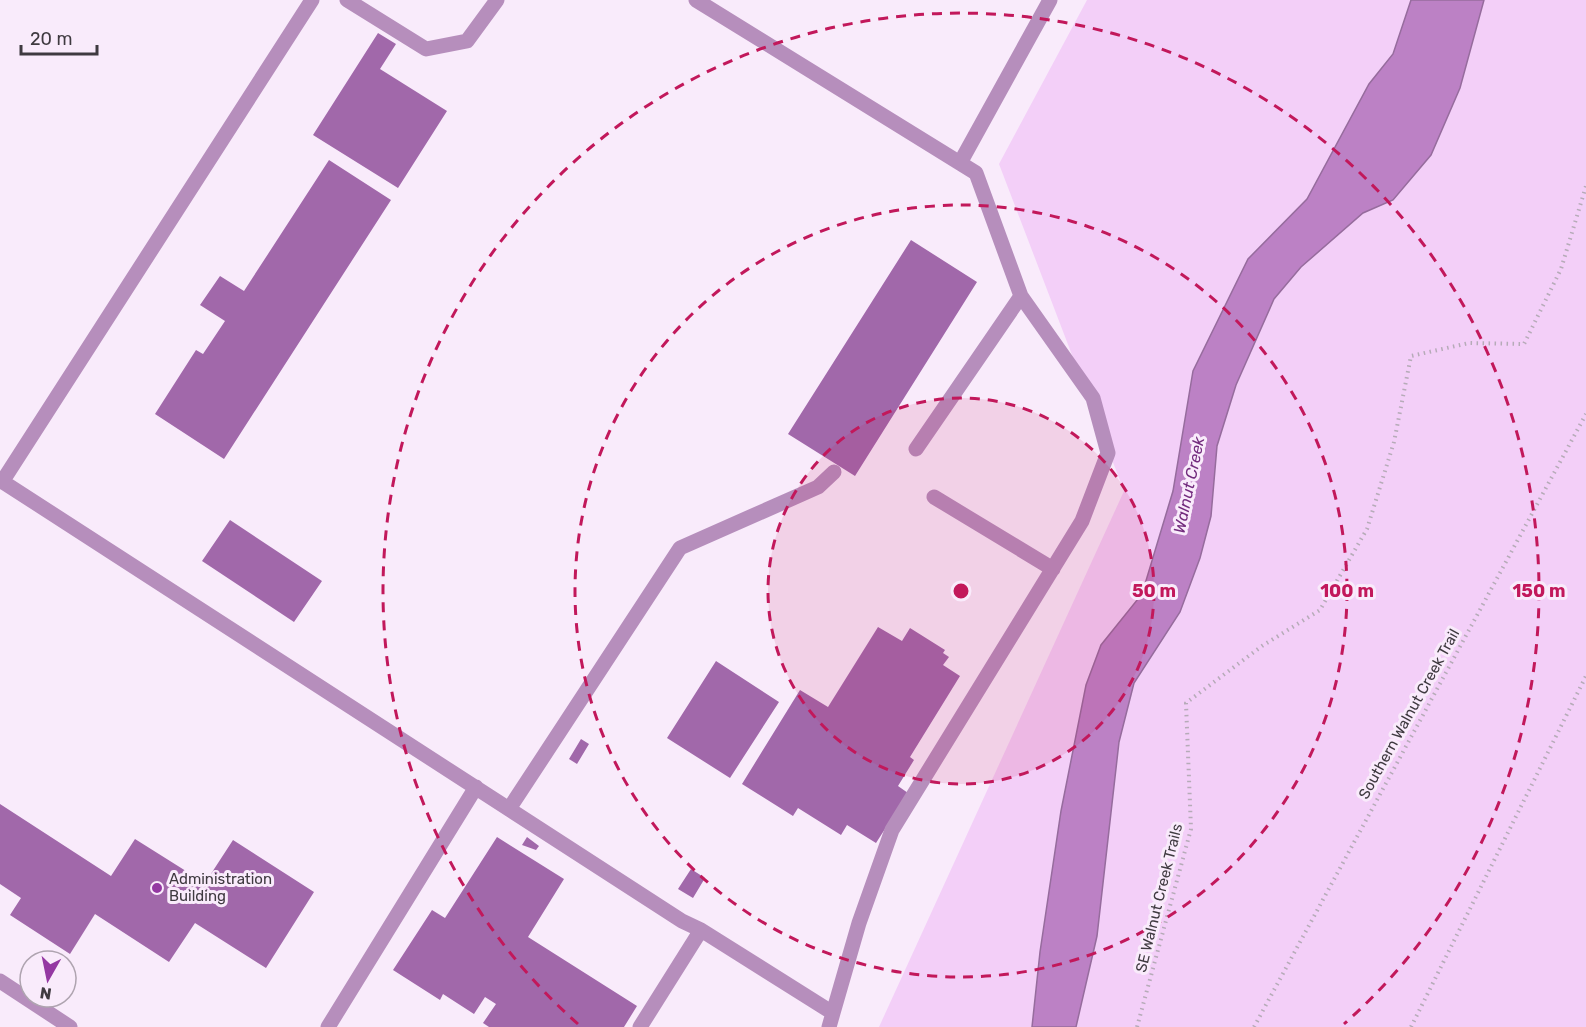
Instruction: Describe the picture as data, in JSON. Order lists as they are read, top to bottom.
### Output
{
  "streets": {
    "path": ["Southern Walnut Creek Trail", "SE Walnut Creek Trails"]
  },
  "water": ["Walnut Creek"],
  "places": ["Administration Building"],
  "scale_bar": "20 m",
  "north": "bottom",
  "rings": ["50 m", "100 m", "150 m"]
}
